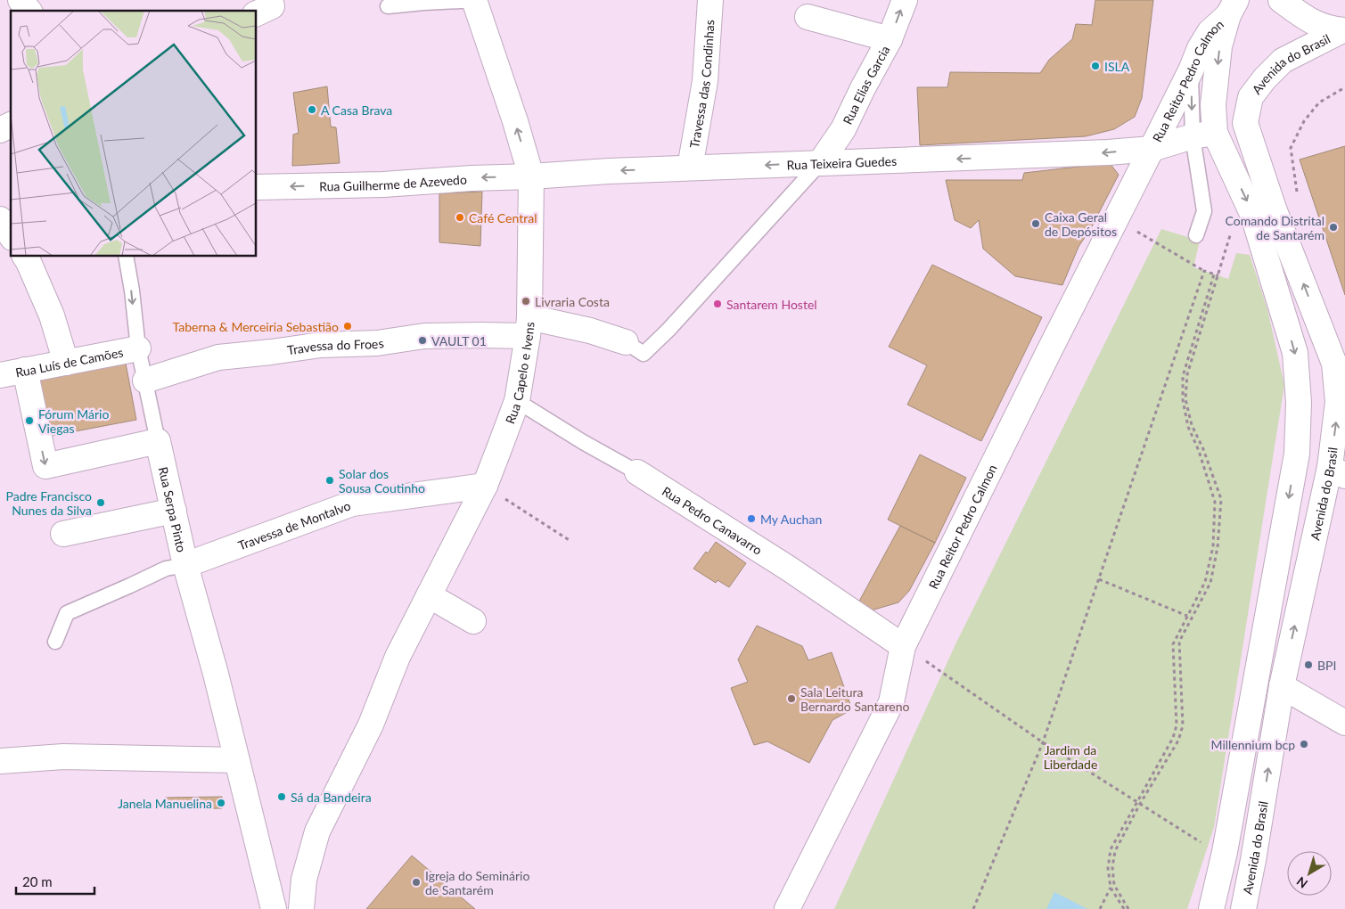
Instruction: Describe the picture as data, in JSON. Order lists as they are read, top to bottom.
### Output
{
  "streets": {
    "street": [
      "Avenida do Brasil",
      "Rua Reitor Pedro Calmon",
      "Travessa das Condinhas",
      "Rua Elias Garcia",
      "Rua Teixeira Guedes",
      "Rua Guilherme de Azevedo",
      "Travessa do Froes",
      "Rua Luís de Camões",
      "Rua Capelo e Ivens",
      "Rua Serpa Pinto",
      "Rua Pedro Canavarro",
      "Travessa de Montalvo"
    ]
  },
  "crossings": [
    ["Avenida do Brasil", "Rua Reitor Pedro Calmon"],
    ["Rua Reitor Pedro Calmon", "Rua Teixeira Guedes"],
    ["Rua Reitor Pedro Calmon", "Rua Pedro Canavarro"],
    ["Travessa das Condinhas", "Rua Teixeira Guedes"],
    ["Rua Elias Garcia", "Rua Teixeira Guedes"],
    ["Rua Teixeira Guedes", "Rua Guilherme de Azevedo"],
    ["Rua Teixeira Guedes", "Rua Capelo e Ivens"],
    ["Rua Guilherme de Azevedo", "Rua Capelo e Ivens"],
    ["Travessa do Froes", "Rua Capelo e Ivens"],
    ["Travessa do Froes", "Rua Serpa Pinto"],
    ["Rua Luís de Camões", "Rua Serpa Pinto"],
    ["Rua Capelo e Ivens", "Rua Pedro Canavarro"],
    ["Rua Capelo e Ivens", "Travessa de Montalvo"],
    ["Rua Serpa Pinto", "Travessa de Montalvo"]
  ],
  "one_way": ["Rua Teixeira Guedes", "Rua Guilherme de Azevedo"],
  "parks": ["Jardim da Liberdade"],
  "places": [
    "ISLA",
    "A Casa Brava",
    "Café Central",
    "Caixa Geral de Depósitos",
    "Comando Distrital de Santarém",
    "Livraria Costa",
    "Santarem Hostel",
    "Taberna & Merceiria Sebastião",
    "VAULT 01",
    "Fórum Mário Viegas",
    "Solar dos Sousa Coutinho",
    "Padre Francisco Nunes da Silva",
    "My Auchan",
    "BPI",
    "Sala Leitura Bernardo Santareno",
    "Millennium bcp",
    "Sá da Bandeira",
    "Janela Manuelina",
    "Igreja do Seminário de Santarém"
  ],
  "scale_bar": "20 m",
  "north": "bottom left"
}
